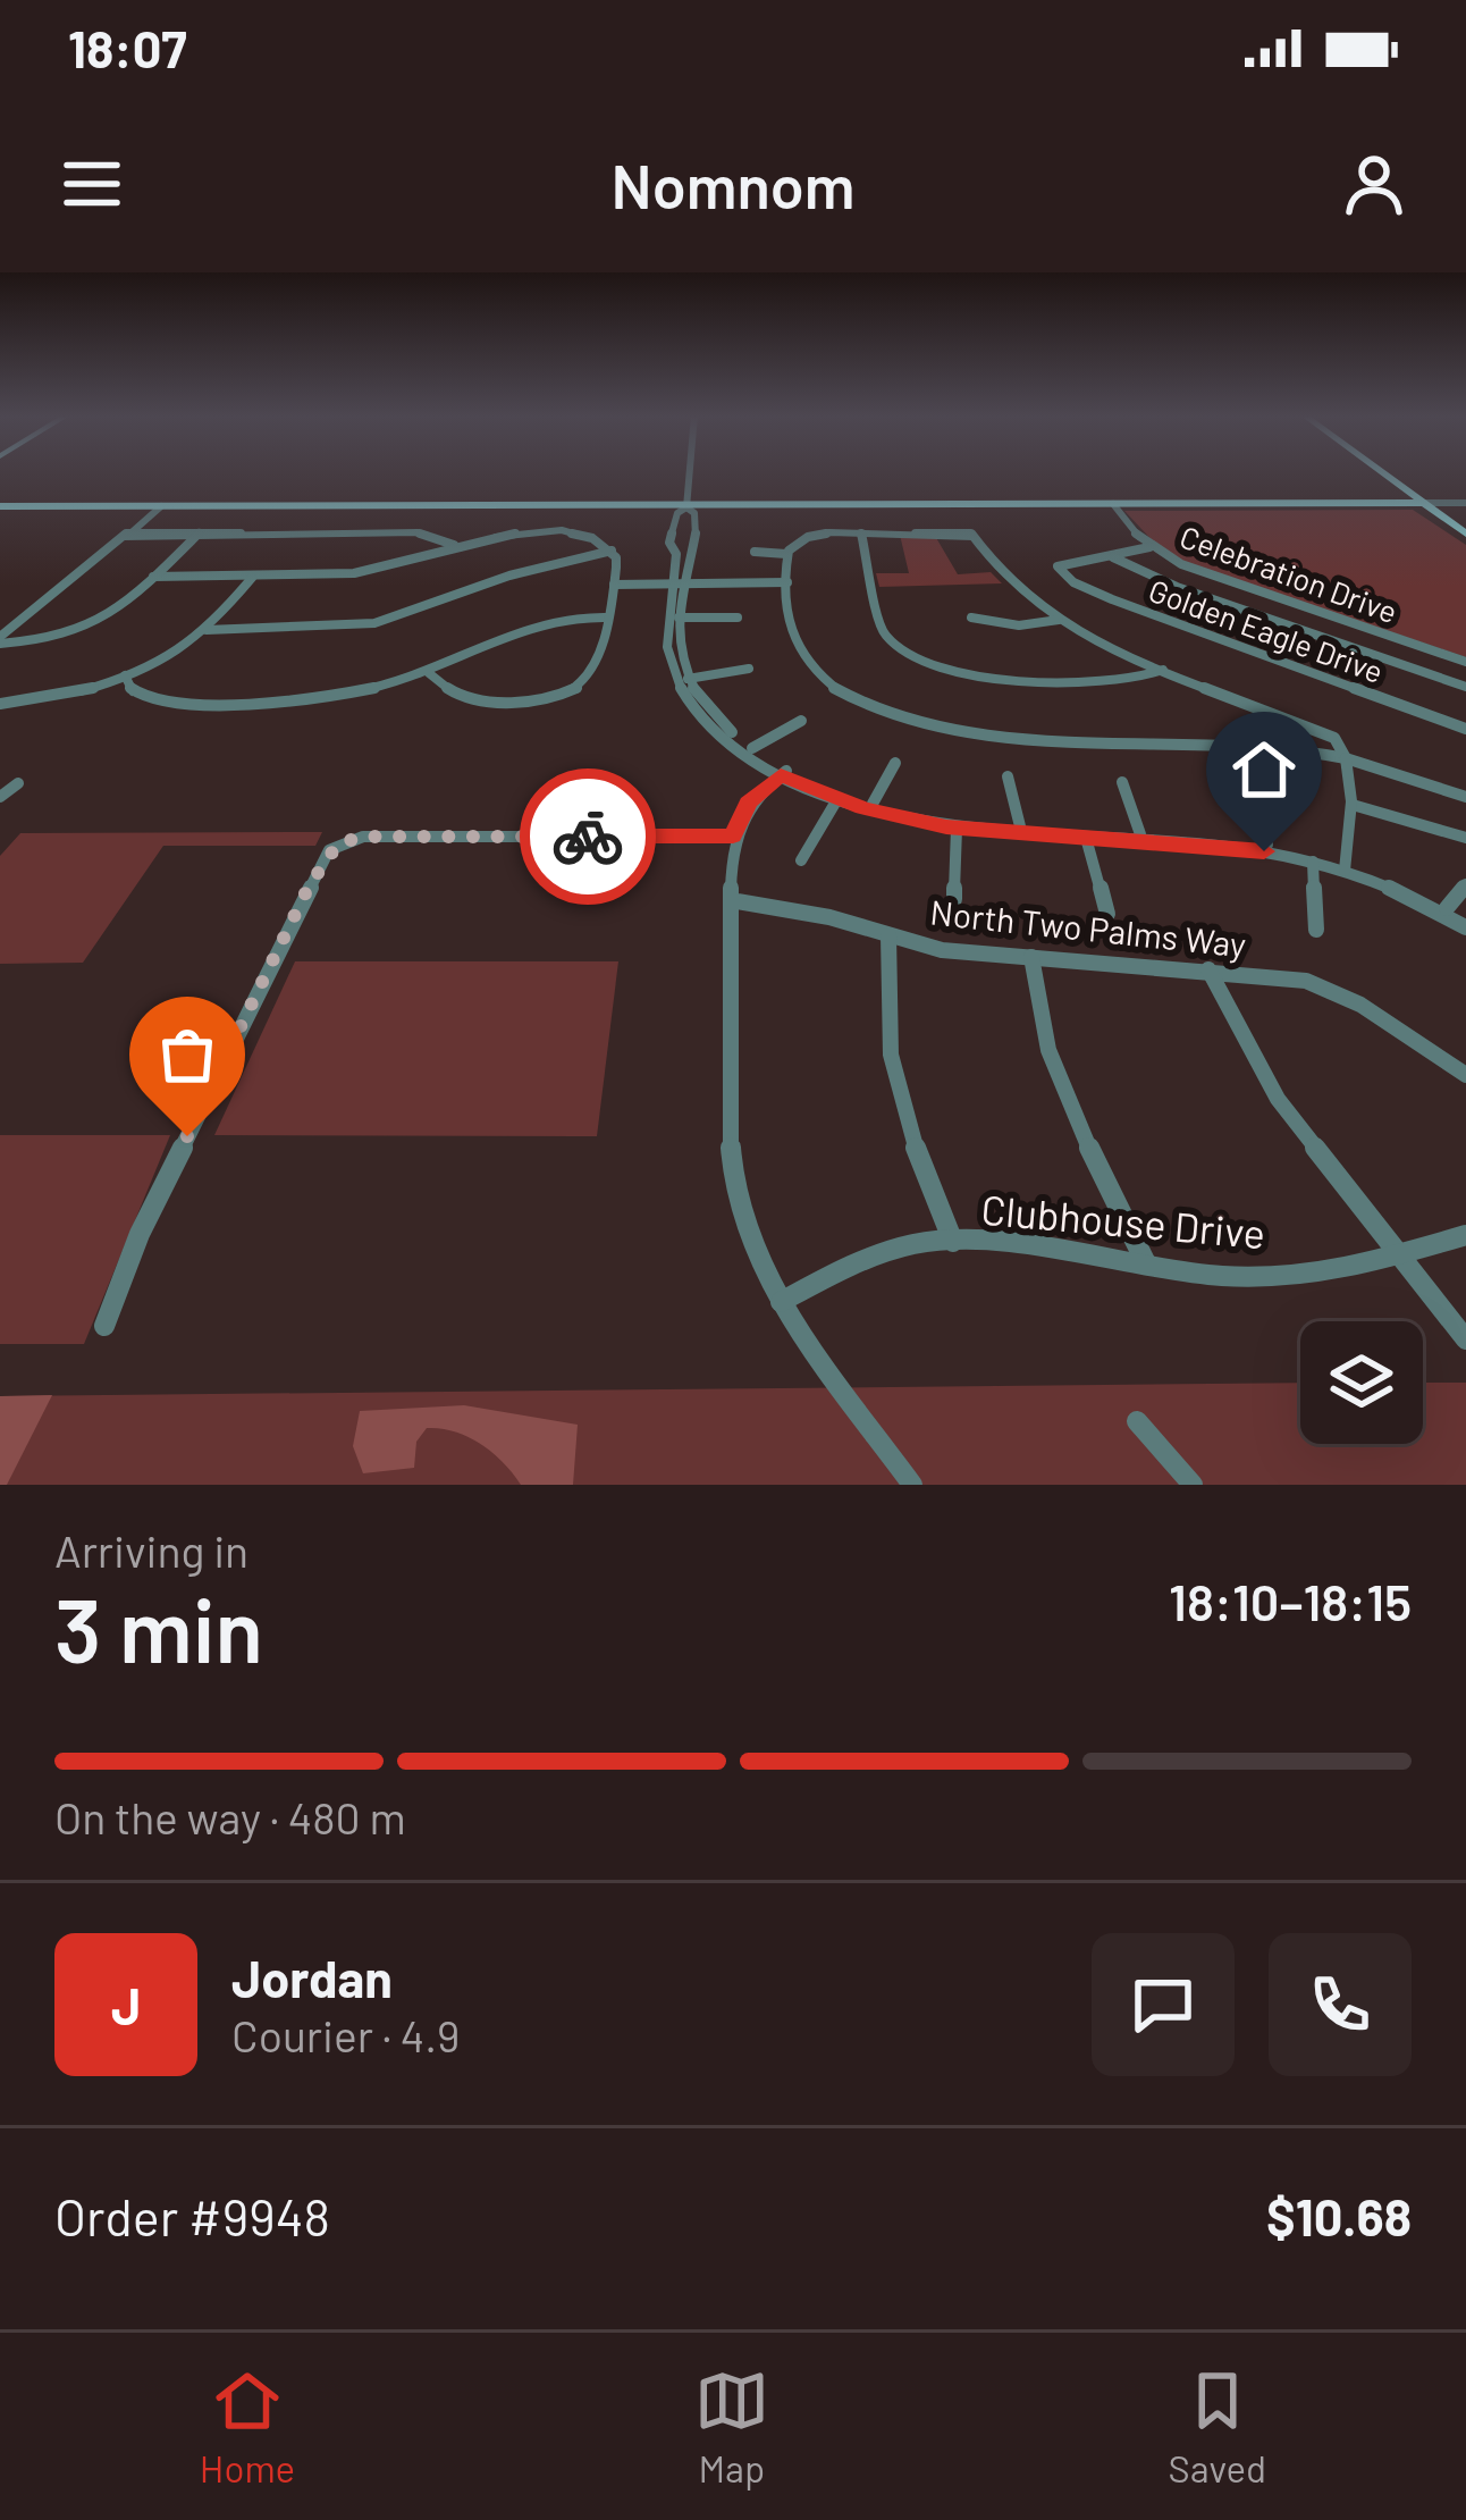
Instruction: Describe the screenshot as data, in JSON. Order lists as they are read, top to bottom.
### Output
{
  "streets": {
    "street": [
      "Celebration Drive",
      "Golden Eagle Drive",
      "North Two Palms Way",
      "Clubhouse Drive"
    ]
  },
  "page": {
    "status": "18:07",
    "header": "Nomnom",
    "heading": ["3 min", "Arriving in", "18:10–18:15"],
    "panel": [
      "Jordan",
      "Courier · 4.9",
      "Order #9948",
      "$10.68"
    ],
    "bar": "On the way · 480 m",
    "round": "J",
    "tabs": ["Home", "Map", "Saved"]
  }
}
